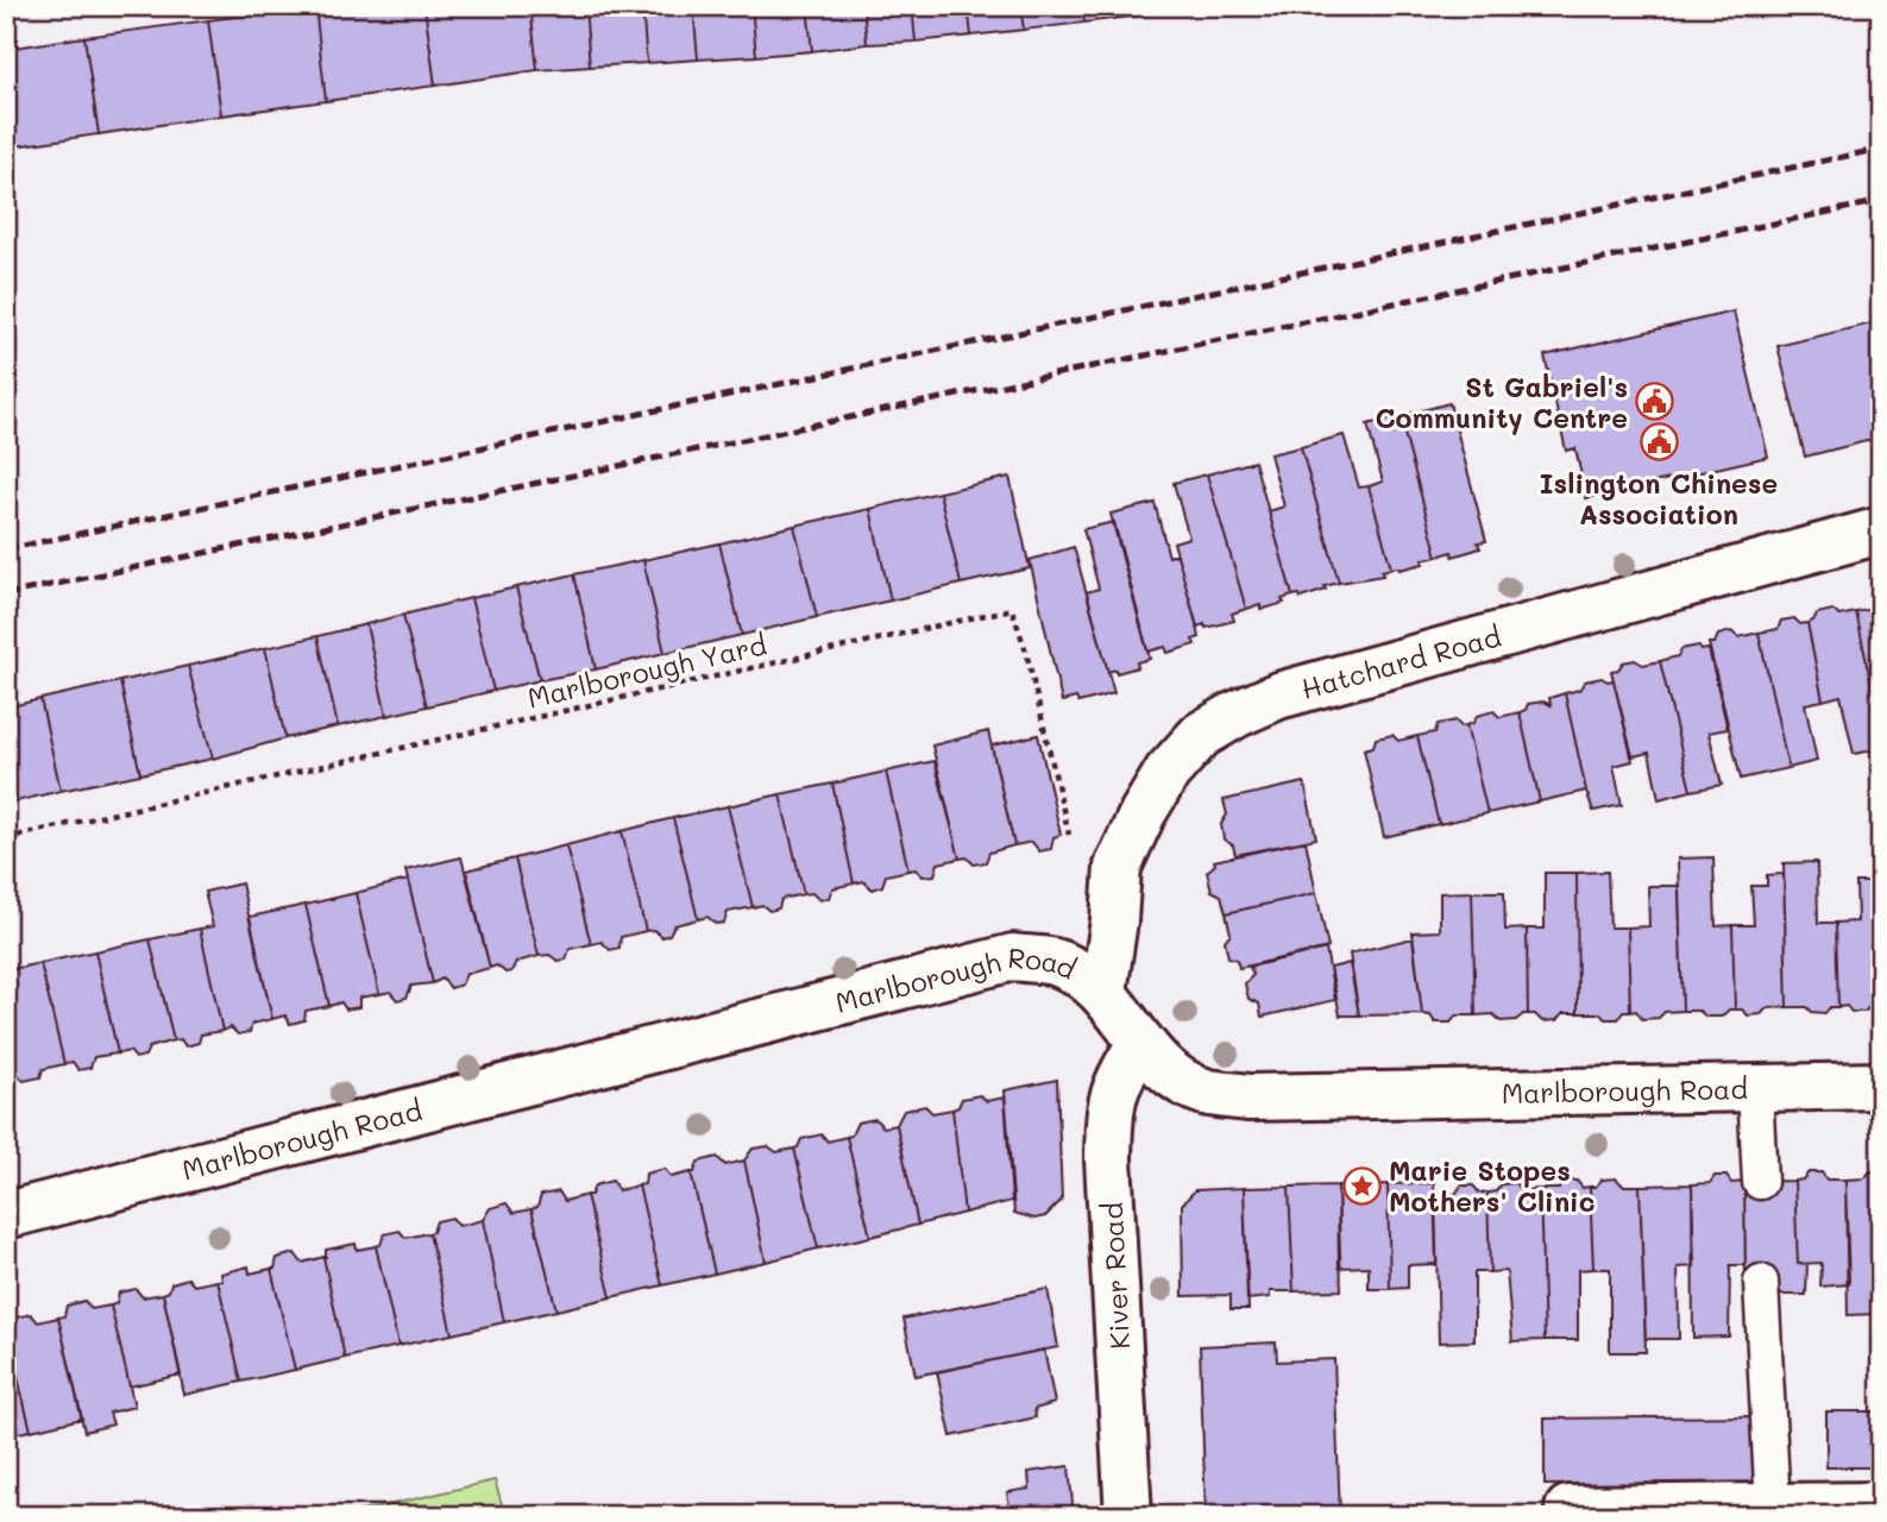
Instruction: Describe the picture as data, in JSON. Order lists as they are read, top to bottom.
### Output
{
  "streets": {
    "street": ["Hatchard Road", "Marlborough Road", "Kiver Road"],
    "path": ["Marlborough Yard"]
  },
  "crossings": [
    ["Hatchard Road", "Marlborough Yard"],
    ["Hatchard Road", "Marlborough Road"],
    ["Marlborough Road", "Kiver Road"]
  ],
  "places": {
    "public building": ["St Gabriel's Community Centre", "Islington Chinese Association"],
    "place": ["Marie Stopes Mothers' Clinic"]
  }
}
